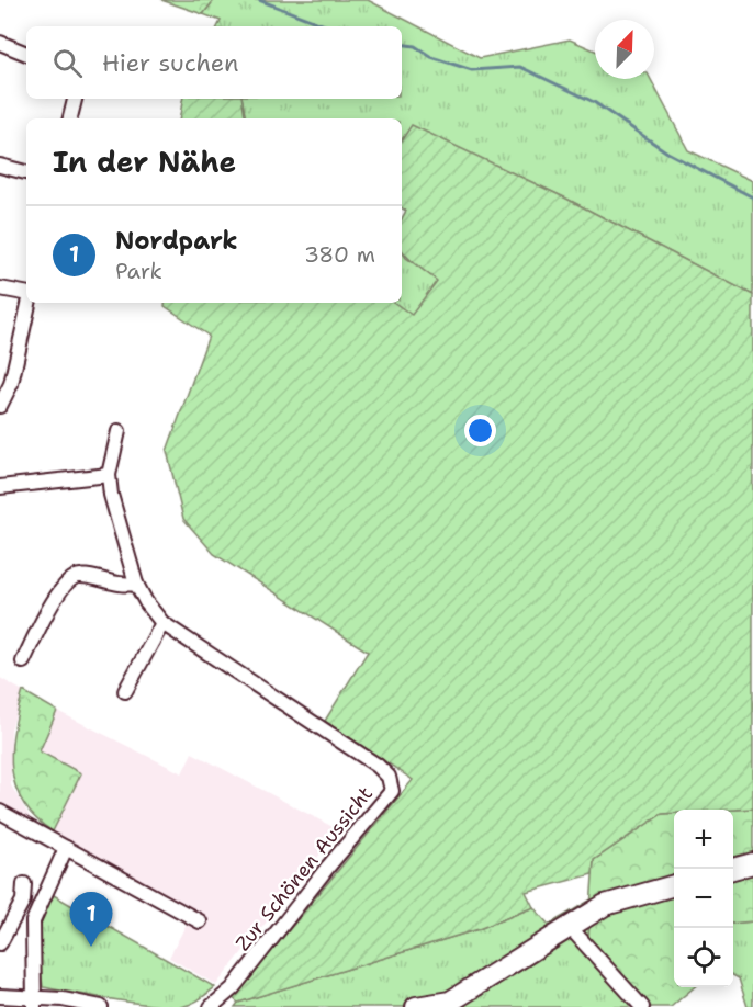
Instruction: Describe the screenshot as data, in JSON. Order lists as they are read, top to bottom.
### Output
{
  "streets": {
    "street": ["Zur Schönen Aussicht"]
  },
  "north": "top right",
  "page": {
    "search": "Hier suchen",
    "heading": "In der Nähe",
    "list": [
      {
        "mark": "1",
        "name": "Nordpark",
        "note": "Park",
        "value": "380 m"
      }
    ],
    "map_buttons": ["+", "−"],
    "pins": "1"
  }
}
